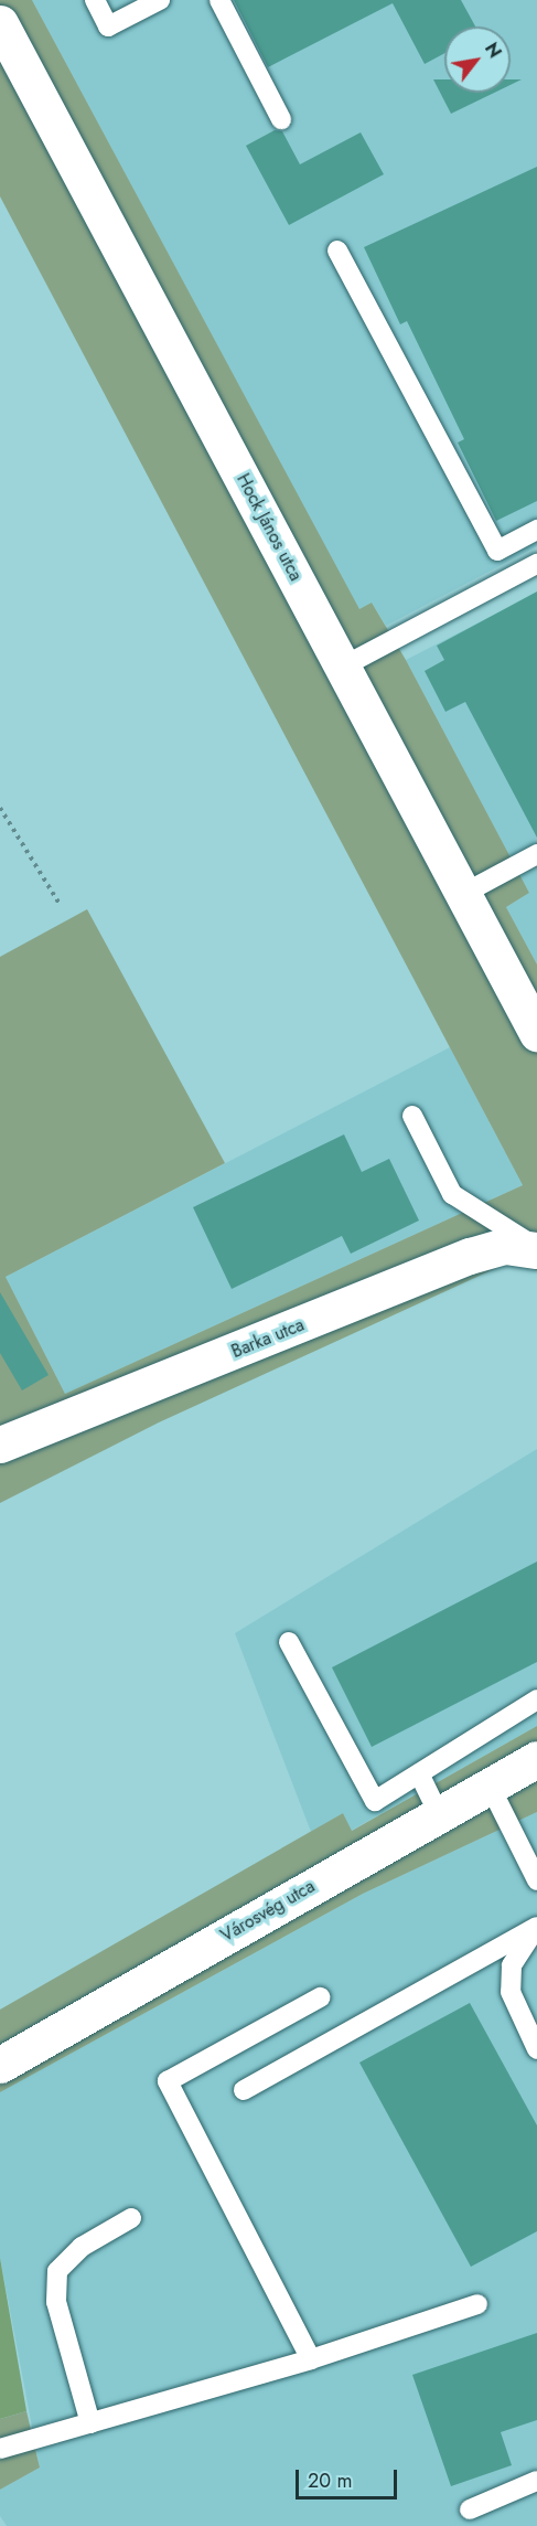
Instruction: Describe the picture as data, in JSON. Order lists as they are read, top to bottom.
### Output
{
  "streets": {
    "street": ["Hock János utca", "Barka utca", "Városvég utca"]
  },
  "scale_bar": "20 m",
  "north": "top right"
}
